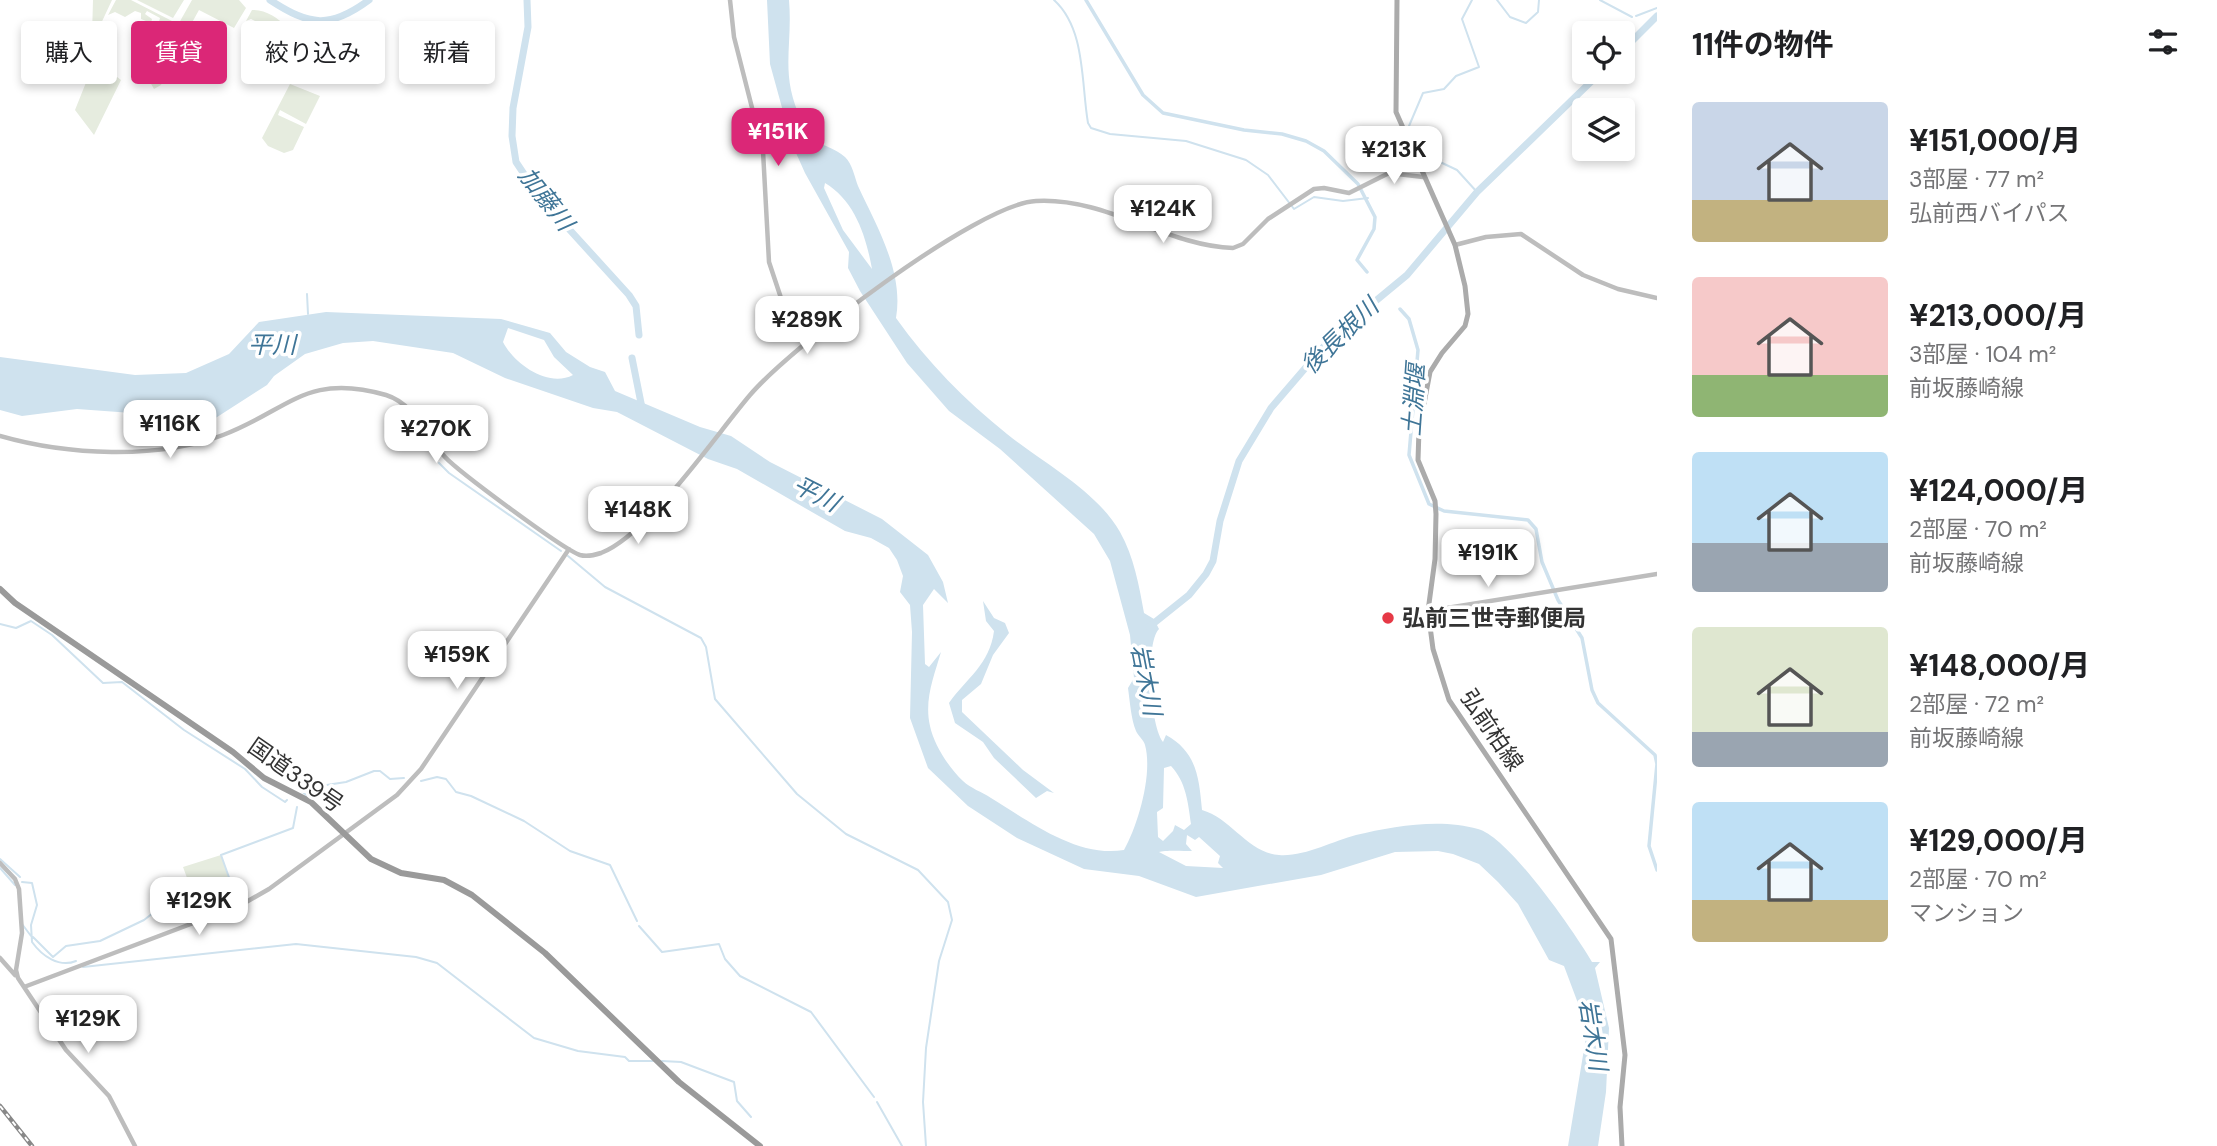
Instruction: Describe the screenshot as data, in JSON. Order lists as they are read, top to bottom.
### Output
{
  "streets": {
    "highway": ["国道339号"],
    "main road": ["弘前柏線"]
  },
  "water": [
    "加藤川",
    "後長根川",
    "平川",
    "土淵堰",
    "岩木川"
  ],
  "places": ["弘前三世寺郵便局"],
  "page": {
    "heading": "11件の物件",
    "chip": [
      "購入",
      "賃貸",
      "絞り込み",
      "新着"
    ],
    "list": [
      {
        "name": "¥151,000/月",
        "note": "3部屋 · 77 m² · 弘前西バイパス"
      },
      {
        "name": "¥213,000/月",
        "note": "3部屋 · 104 m² · 前坂藤崎線"
      },
      {
        "name": "¥124,000/月",
        "note": "2部屋 · 70 m² · 前坂藤崎線"
      },
      {
        "name": "¥148,000/月",
        "note": "2部屋 · 72 m² · 前坂藤崎線"
      },
      {
        "name": "¥129,000/月",
        "note": "2部屋 · 70 m² · マンション"
      }
    ],
    "price": [
      "¥151K",
      "¥213K",
      "¥124K",
      "¥289K",
      "¥116K",
      "¥270K",
      "¥148K",
      "¥191K",
      "¥159K",
      "¥129K",
      "¥129K"
    ]
  }
}
